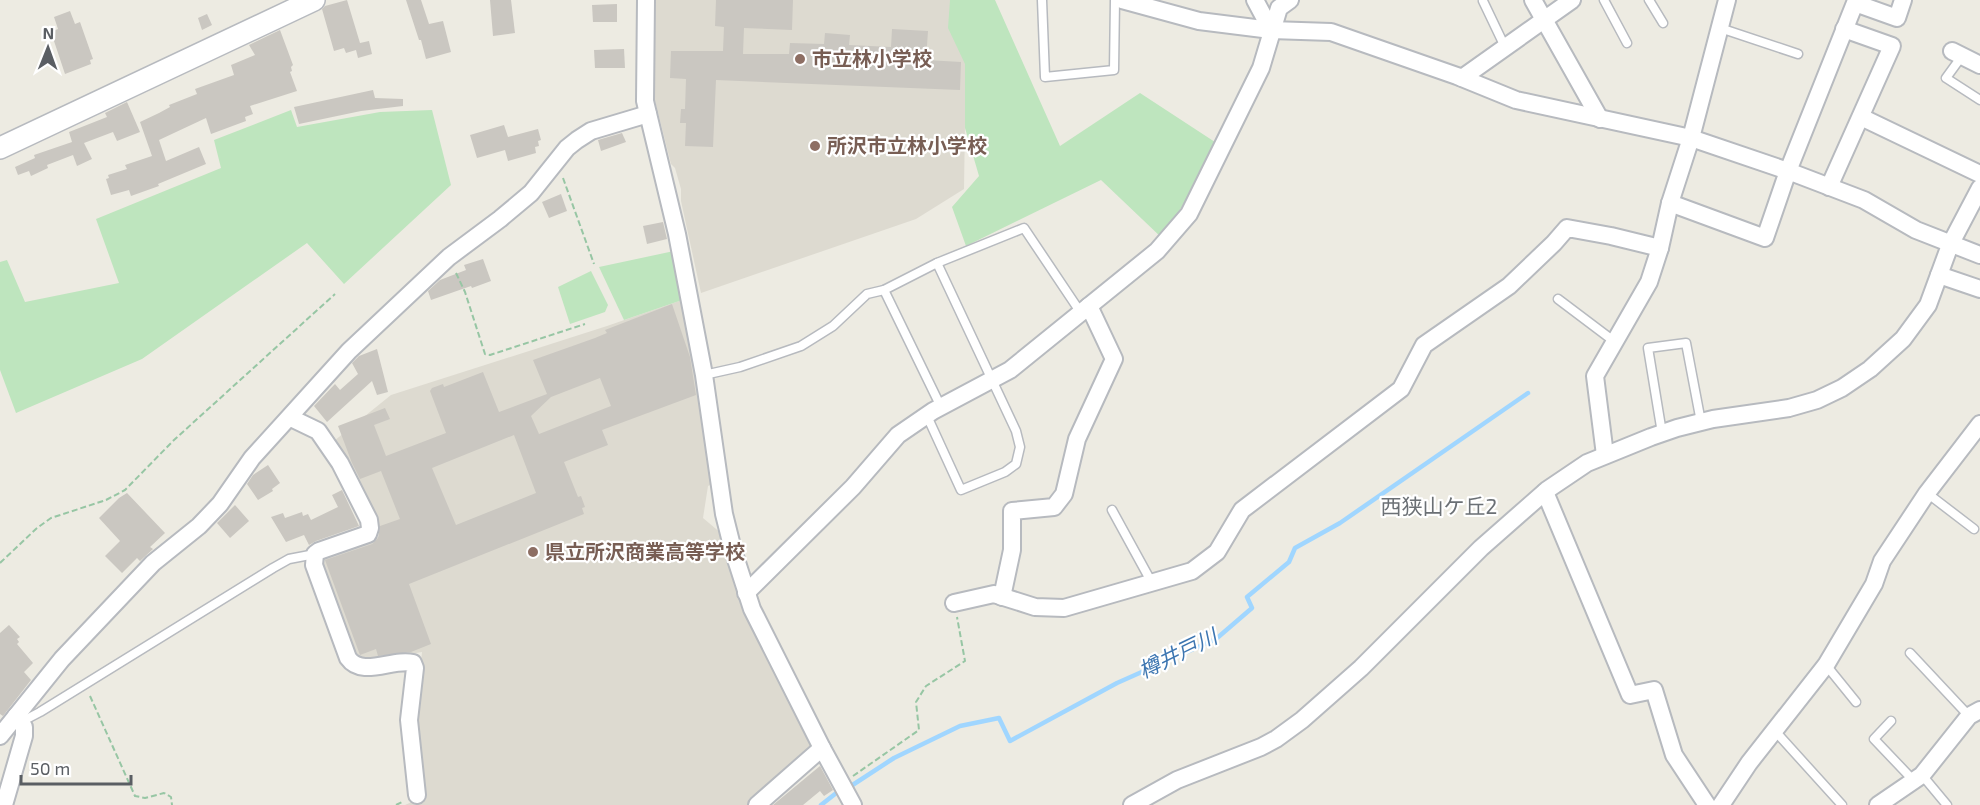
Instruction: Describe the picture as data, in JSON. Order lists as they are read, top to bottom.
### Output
{
  "districts": ["西狭山ケ丘2"],
  "water": ["樽井戸川"],
  "places": ["市立林小学校", "所沢市立林小学校", "県立所沢商業高等学校"],
  "scale_bar": "50 m",
  "north": "top"
}
